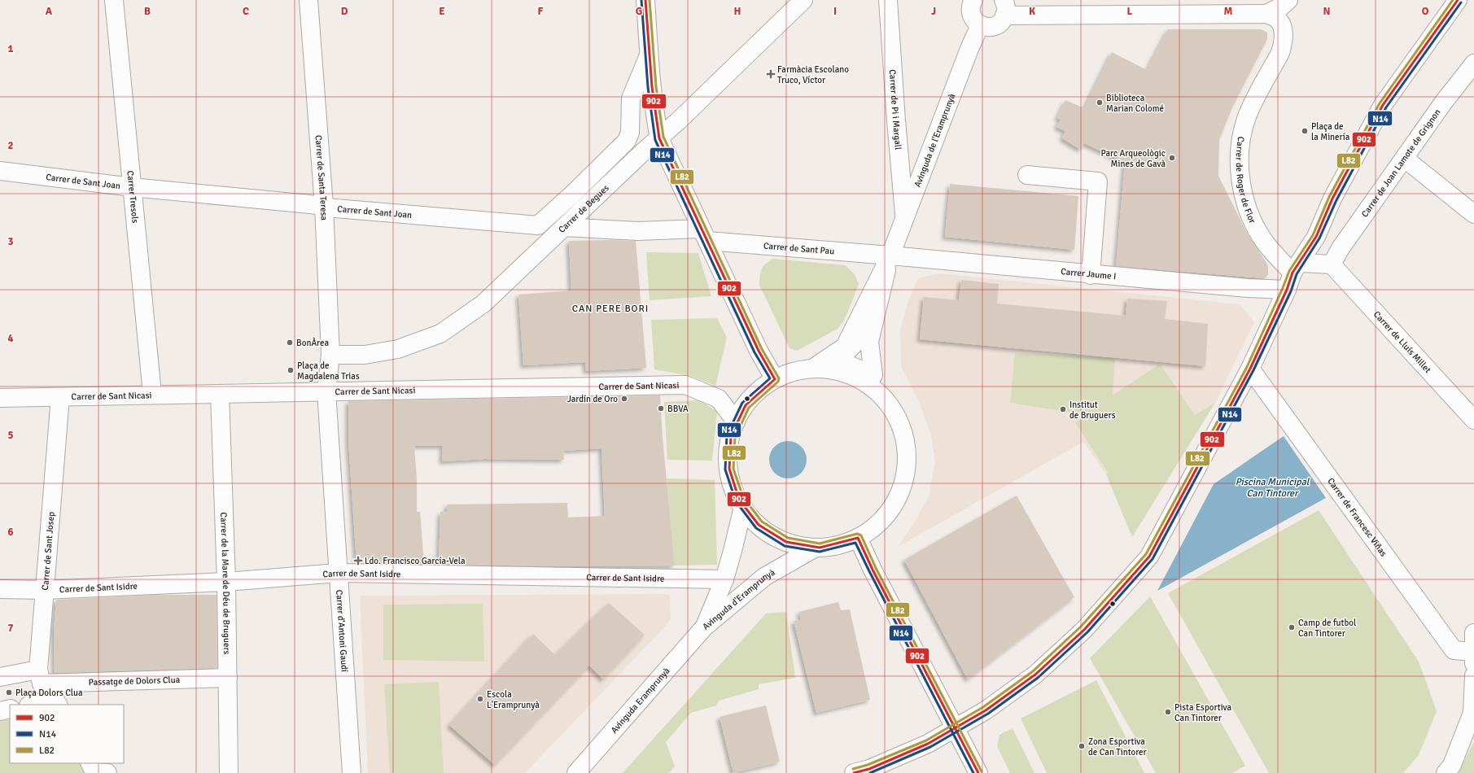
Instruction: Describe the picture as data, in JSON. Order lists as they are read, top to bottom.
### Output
{
  "streets": {
    "street": [
      "Carrer de Pi i Margall",
      "Avinguda de l'Eramprunyà",
      "Carrer de Joan Lamote de Grignon",
      "Carrer de Santa Teresa",
      "Carrer de Roger de Flor",
      "Carrer de Sant Joan",
      "Carrer Tresols",
      "Carrer de Begues",
      "Carrer de Sant Pau",
      "Carrer Jaume I",
      "Carrer de Lluís Millet",
      "Carrer de Sant Nicasi",
      "Carrer de Francesc Viñas",
      "Carrer de Sant Josep",
      "Carrer de Sant Isidre",
      "Carrer de la Mare de Déu de Bruguers",
      "Avinguda d'Eramprunyà",
      "Carrer d'Antoni Gaudí",
      "Passatge de Dolors Clua",
      "Avinguda Eramprunyà"
    ]
  },
  "crossings": [
    ["Carrer de Pi i Margall", "Avinguda de l'Eramprunyà"],
    ["Avinguda de l'Eramprunyà", "Carrer de Sant Pau"],
    ["Avinguda de l'Eramprunyà", "Carrer Jaume I"],
    ["Carrer de Joan Lamote de Grignon", "Carrer de Lluís Millet"],
    ["Carrer de Santa Teresa", "Carrer de Sant Joan"],
    ["Carrer de Santa Teresa", "Carrer de Begues"],
    ["Carrer de Sant Joan", "Carrer Tresols"],
    ["Carrer Tresols", "Carrer de Sant Nicasi"],
    ["Carrer de Begues", "Carrer de Sant Pau"],
    ["Carrer de Sant Pau", "Carrer Jaume I"],
    ["Carrer de Sant Nicasi", "Carrer de Sant Josep"],
    ["Carrer de Sant Nicasi", "Carrer de la Mare de Déu de Bruguers"],
    ["Carrer de Sant Nicasi", "Carrer d'Antoni Gaudí"],
    ["Carrer de Sant Josep", "Carrer de Sant Isidre"],
    ["Carrer de Sant Josep", "Passatge de Dolors Clua"],
    ["Carrer de Sant Isidre", "Carrer de la Mare de Déu de Bruguers"],
    ["Carrer de Sant Isidre", "Avinguda d'Eramprunyà"],
    ["Carrer de Sant Isidre", "Carrer d'Antoni Gaudí"],
    ["Carrer de la Mare de Déu de Bruguers", "Passatge de Dolors Clua"],
    ["Avinguda d'Eramprunyà", "Avinguda Eramprunyà"]
  ],
  "districts": ["CAN PERE BORI"],
  "water": ["Piscina Municipal Can Tintorer"],
  "places": {
    "health": ["Farmàcia Escolano Truco, Víctor", "Ldo. Francisco García-Vela"],
    "other": [
      "Biblioteca Marian Colomé",
      "Plaça de la Minería",
      "Parc Arqueològic Mines de Gavà",
      "BonÀrea",
      "Plaça de Magdalena Trias",
      "Jardín de Oro",
      "BBVA",
      "Institut de Bruguers",
      "Camp de futbol Can Tintorer",
      "Plaça Dolors Clua",
      "Escola L'Eramprunyà",
      "Pista Esportiva Can Tintorer",
      "Zona Esportiva de Can Tintorer"
    ]
  },
  "lines": ["transit line 902", "transit line N14", "transit line L82"],
  "legend": ["902", "N14", "L82"],
  "grid": {
    "columns": [
      "A",
      "B",
      "C",
      "D",
      "E",
      "F",
      "G",
      "H",
      "I",
      "J",
      "K",
      "L",
      "M",
      "N",
      "O"
    ],
    "rows": [
      "1",
      "2",
      "3",
      "4",
      "5",
      "6",
      "7"
    ]
  }
}
